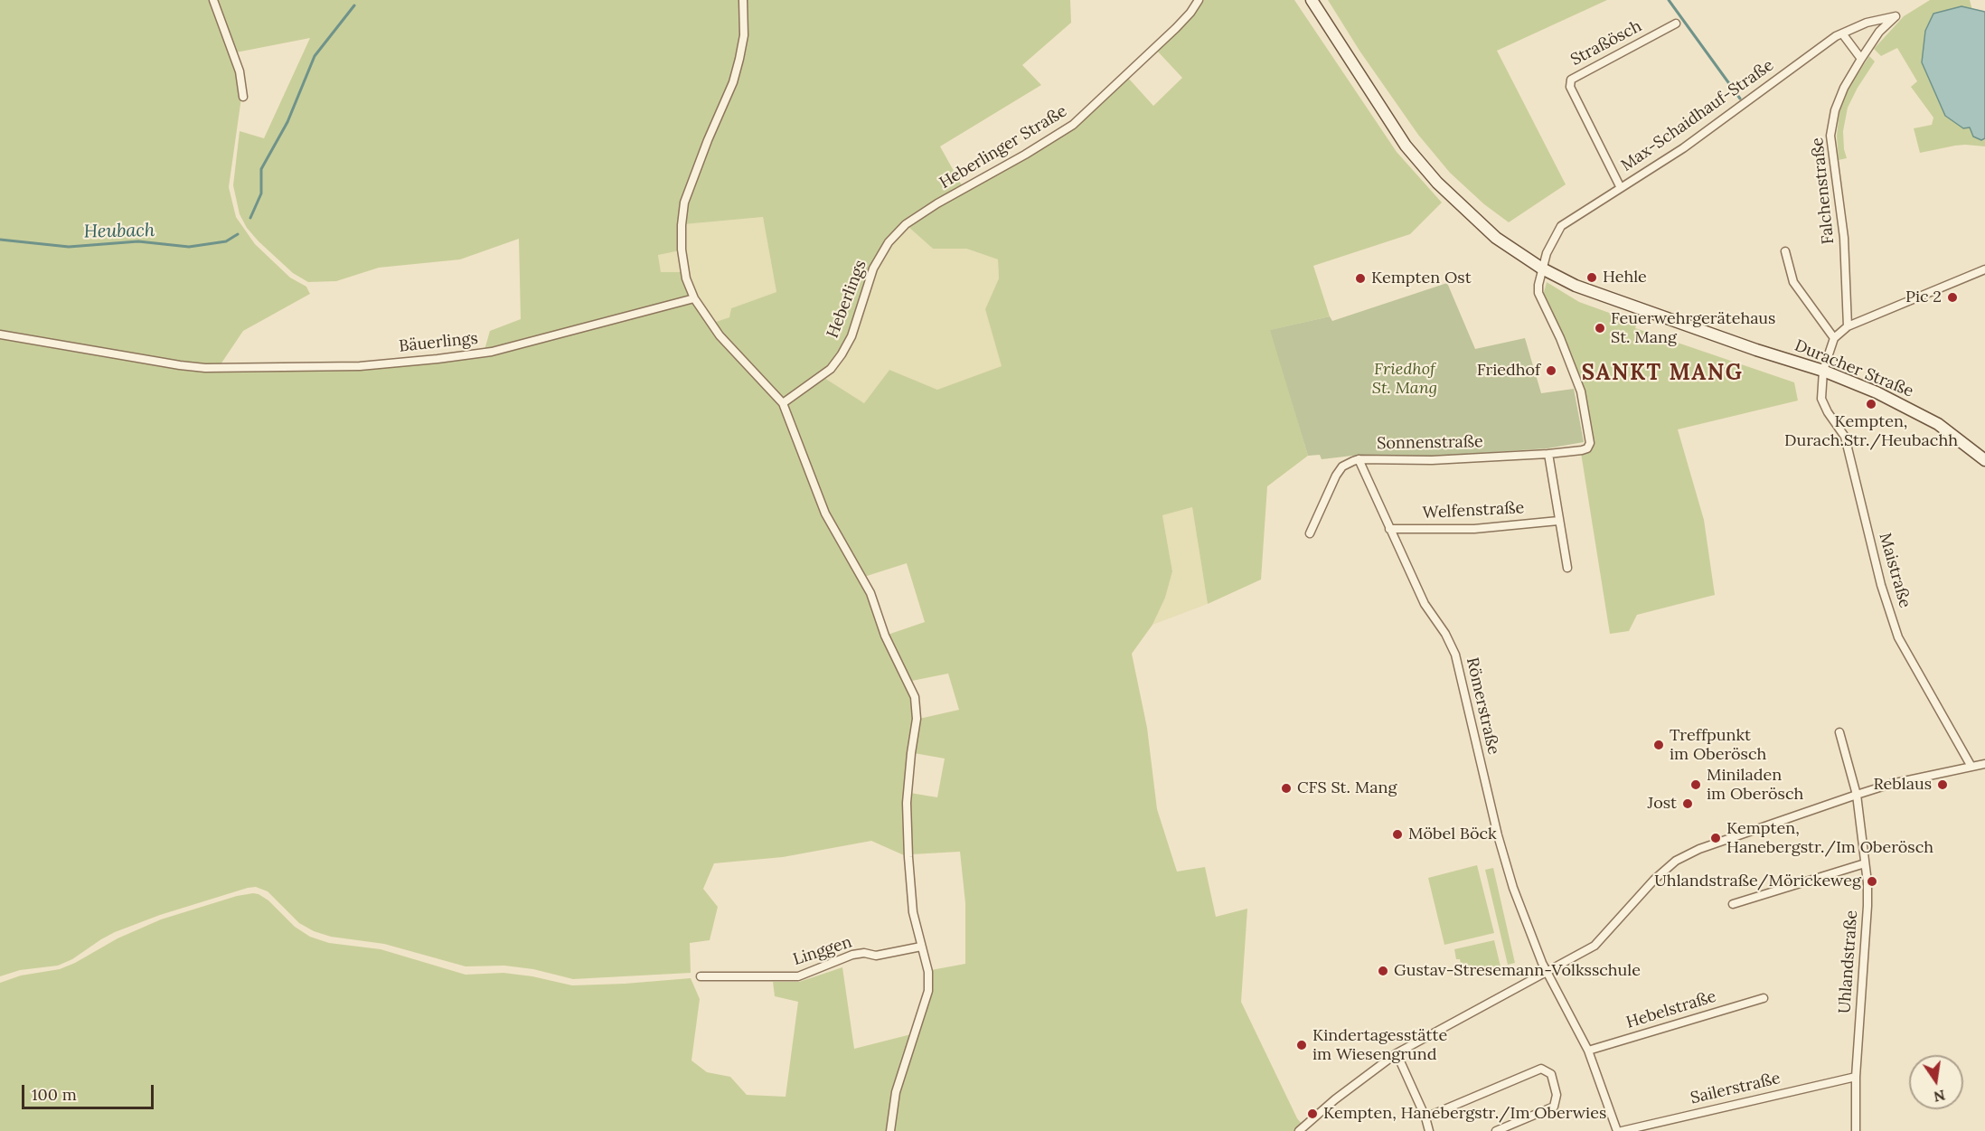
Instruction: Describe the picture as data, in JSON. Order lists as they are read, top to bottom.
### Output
{
  "streets": {
    "main road": ["Duracher Straße"],
    "street": [
      "Straßösch",
      "Max-Schaidhauf-Straße",
      "Heberlinger Straße",
      "Falchenstraße",
      "Heberlings",
      "Bäuerlings",
      "Sonnenstraße",
      "Welfenstraße",
      "Maistraße",
      "Römerstraße",
      "Linggen",
      "Uhlandstraße",
      "Hebelstraße",
      "Sailerstraße"
    ]
  },
  "crossings": [
    ["Straßösch", "Max-Schaidhauf-Straße"],
    ["Max-Schaidhauf-Straße", "Falchenstraße"],
    ["Max-Schaidhauf-Straße", "Duracher Straße"],
    ["Max-Schaidhauf-Straße", "Sonnenstraße"],
    ["Heberlinger Straße", "Heberlings"],
    ["Duracher Straße", "Maistraße"],
    ["Sonnenstraße", "Römerstraße"],
    ["Welfenstraße", "Römerstraße"],
    ["Römerstraße", "Hebelstraße"],
    ["Uhlandstraße", "Sailerstraße"]
  ],
  "districts": ["SANKT MANG"],
  "water": ["Heubach"],
  "parks": ["Friedhof St. Mang"],
  "places": [
    "Hehle",
    "Kempten Ost",
    "Pic 2",
    "Feuerwehrgerätehaus St. Mang",
    "Friedhof",
    "Kempten, Durach.Str./Heubachh",
    "Treffpunkt im Oberösch",
    "Miniladen im Oberösch",
    "Reblaus",
    "CFS St. Mang",
    "Jost",
    "Möbel Böck",
    "Kempten, Hanebergstr./Im Oberösch",
    "Uhlandstraße/Mörickeweg",
    "Gustav-Stresemann-Volksschule",
    "Kindertagesstätte im Wiesengrund",
    "Kempten, Hanebergstr./Im Oberwies"
  ],
  "scale_bar": "100 m",
  "north": "bottom"
}
